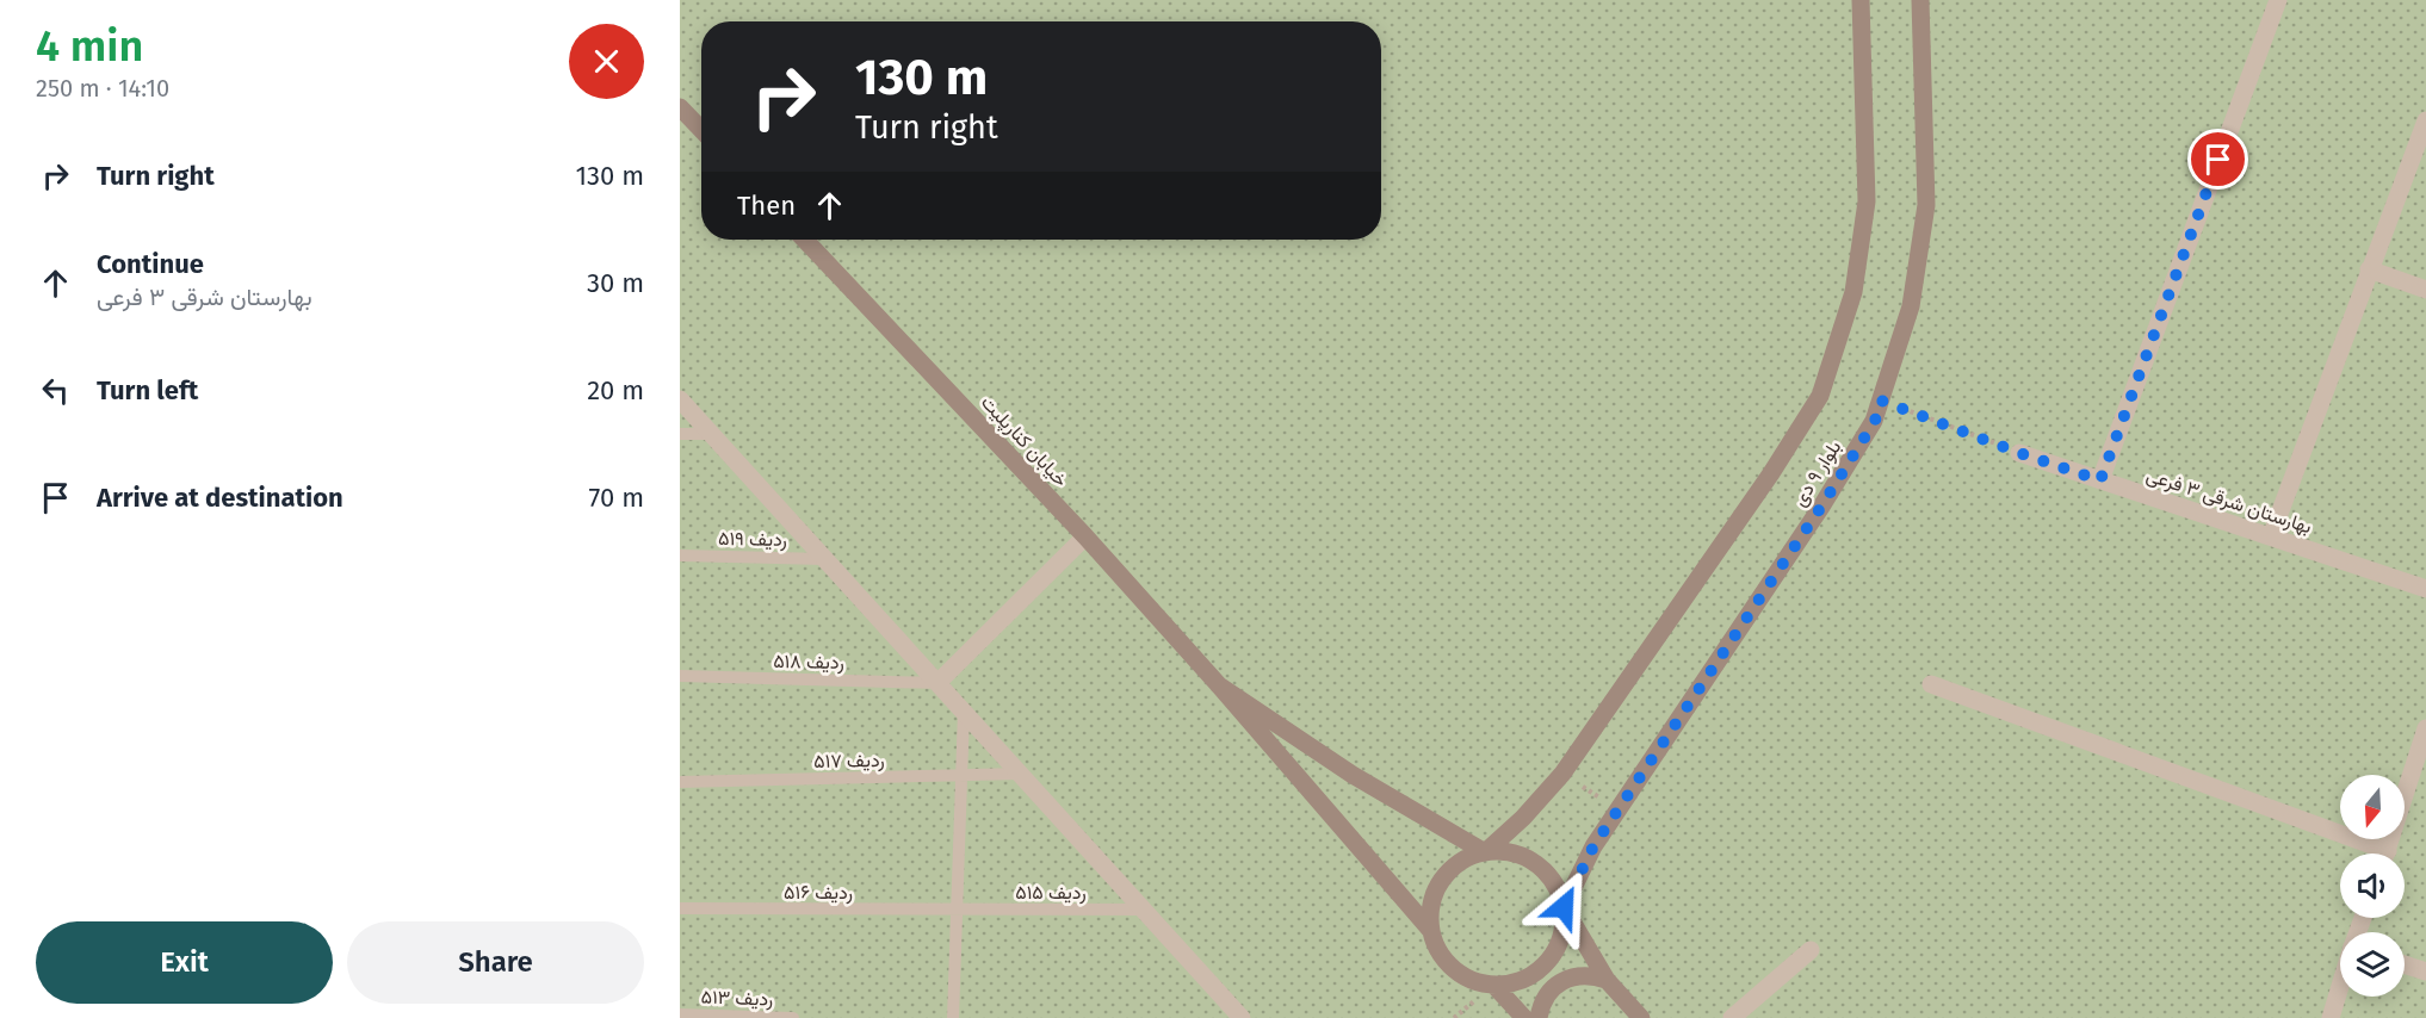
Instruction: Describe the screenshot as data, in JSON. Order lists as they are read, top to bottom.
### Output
{
  "streets": {
    "main road": ["خیابان کنارپلیت", "بلوار ۹ دی"],
    "street": ["بهارستان شرقی ۳ فرعی"],
    "lane": [
      "ردیف ۵۱۹",
      "ردیف ۵۱۸",
      "ردیف ۵۱۷",
      "ردیف ۵۱۶",
      "ردیف ۵۱۵",
      "ردیف ۵۱۳"
    ]
  },
  "crossings": [
    ["خیابان کنارپلیت", "بلوار ۹ دی"],
    ["ردیف ۵۱۶", "ردیف ۵۱۵"]
  ],
  "north": "bottom",
  "page": {
    "heading": ["4 min", "250 m · 14:10"],
    "turn": ["130 m", "Turn right"],
    "list": [
      {
        "name": "Turn right",
        "value": "130 m"
      },
      {
        "name": "Continue",
        "note": "بهارستان شرقی ۳ فرعی",
        "value": "30 m"
      },
      {
        "name": "Turn left",
        "value": "20 m"
      },
      {
        "name": "Arrive at destination",
        "value": "70 m"
      }
    ],
    "then": "Then",
    "buttons": ["Exit", "Share"]
  }
}
